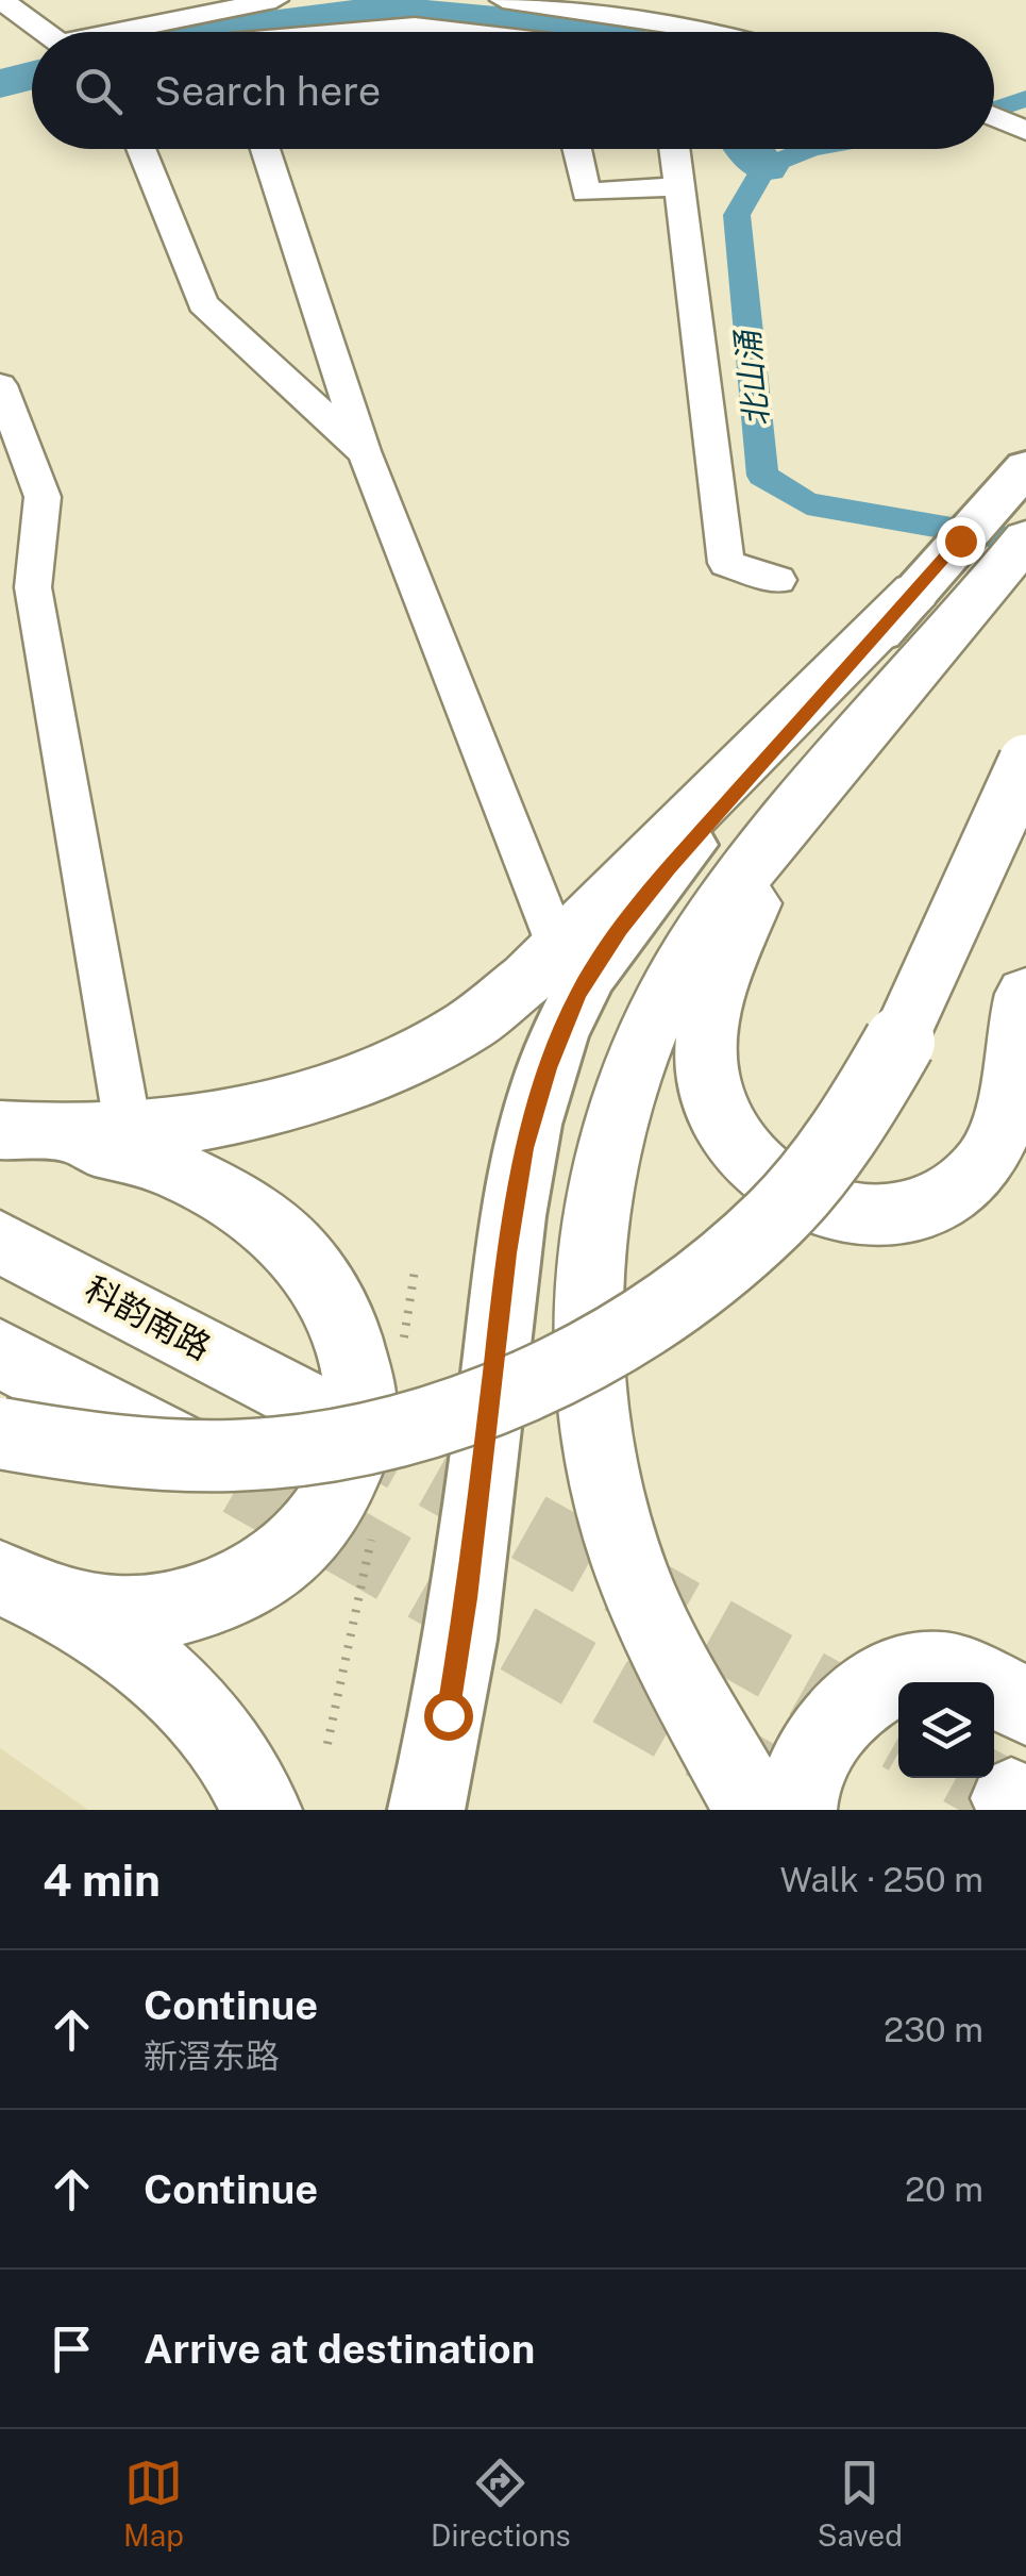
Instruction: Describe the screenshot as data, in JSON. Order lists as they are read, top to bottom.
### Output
{
  "streets": {
    "highway": ["科韵南路"]
  },
  "water": ["北山涌"],
  "page": {
    "search": "Search here",
    "heading": ["4 min", "Walk · 250 m"],
    "list": [
      ["Continue", "新滘东路", "230 m"],
      ["Continue", "20 m"],
      "Arrive at destination"
    ],
    "nav": ["Map", "Directions", "Saved"]
  }
}
